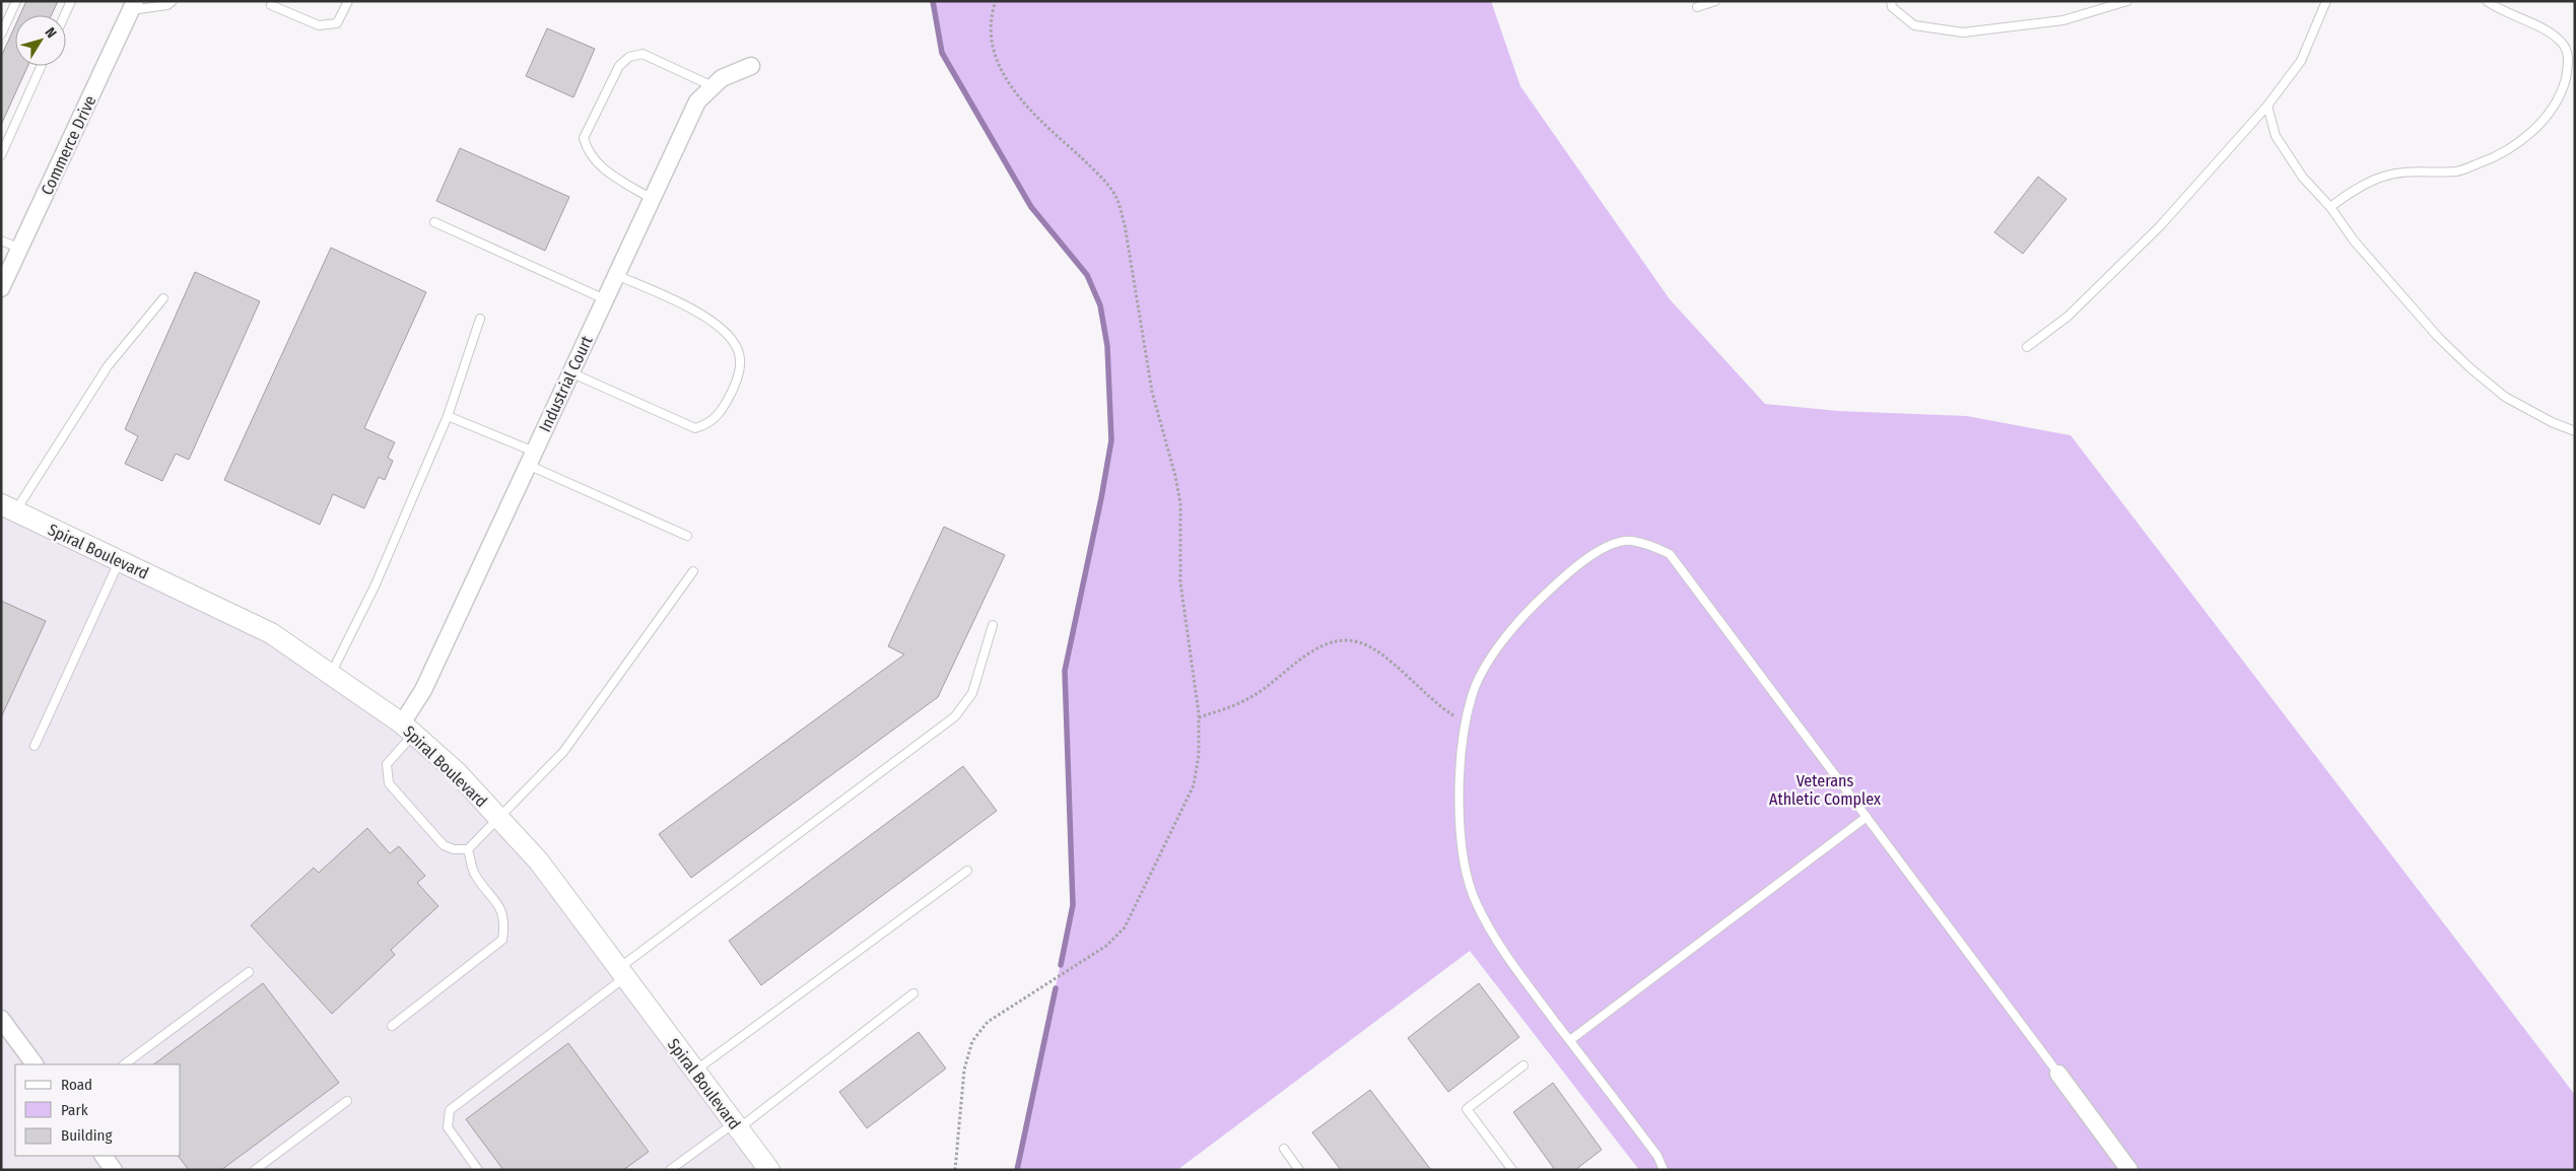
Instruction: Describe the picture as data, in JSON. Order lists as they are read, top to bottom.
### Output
{
  "streets": {
    "street": ["Commerce Drive", "Industrial Court", "Spiral Boulevard"]
  },
  "crossings": [
    ["Industrial Court", "Spiral Boulevard"]
  ],
  "parks": ["Veterans Athletic Complex"],
  "legend": ["Road", "Park", "Building"],
  "north": "top right"
}
